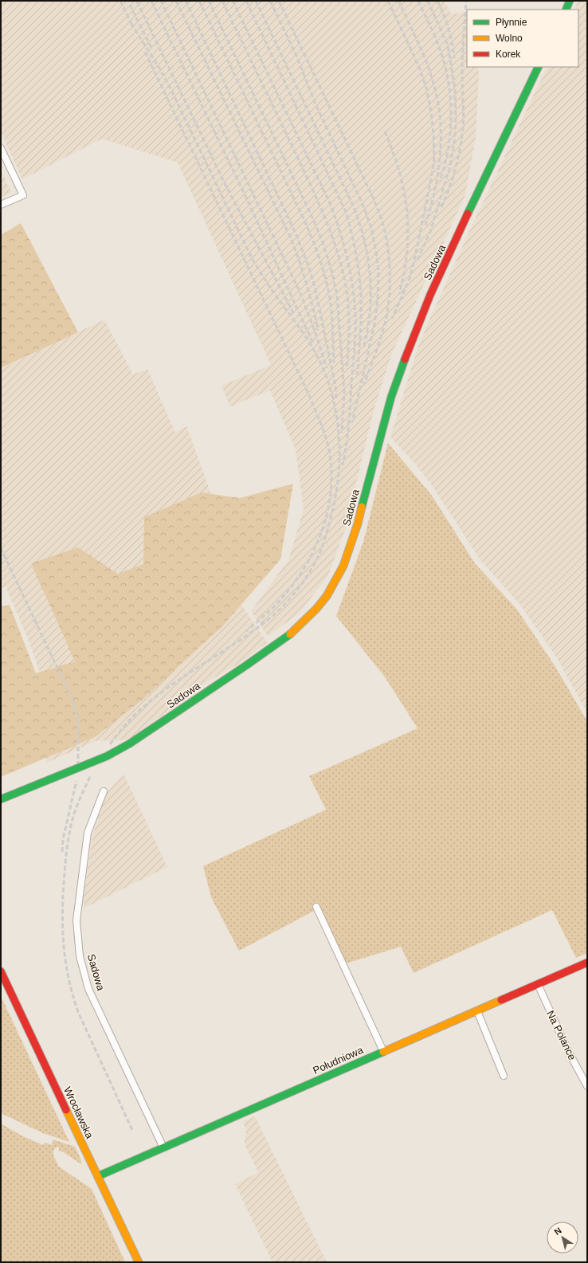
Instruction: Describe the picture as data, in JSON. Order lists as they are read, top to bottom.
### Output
{
  "streets": {
    "street": [
      "Sadowa",
      "Na Polance",
      "Południowa",
      "Wrocławska"
    ]
  },
  "crossings": [
    ["Sadowa", "Południowa"],
    ["Na Polance", "Południowa"],
    ["Południowa", "Wrocławska"]
  ],
  "legend": ["Płynnie", "Wolno", "Korek"],
  "north": "top left"
}
